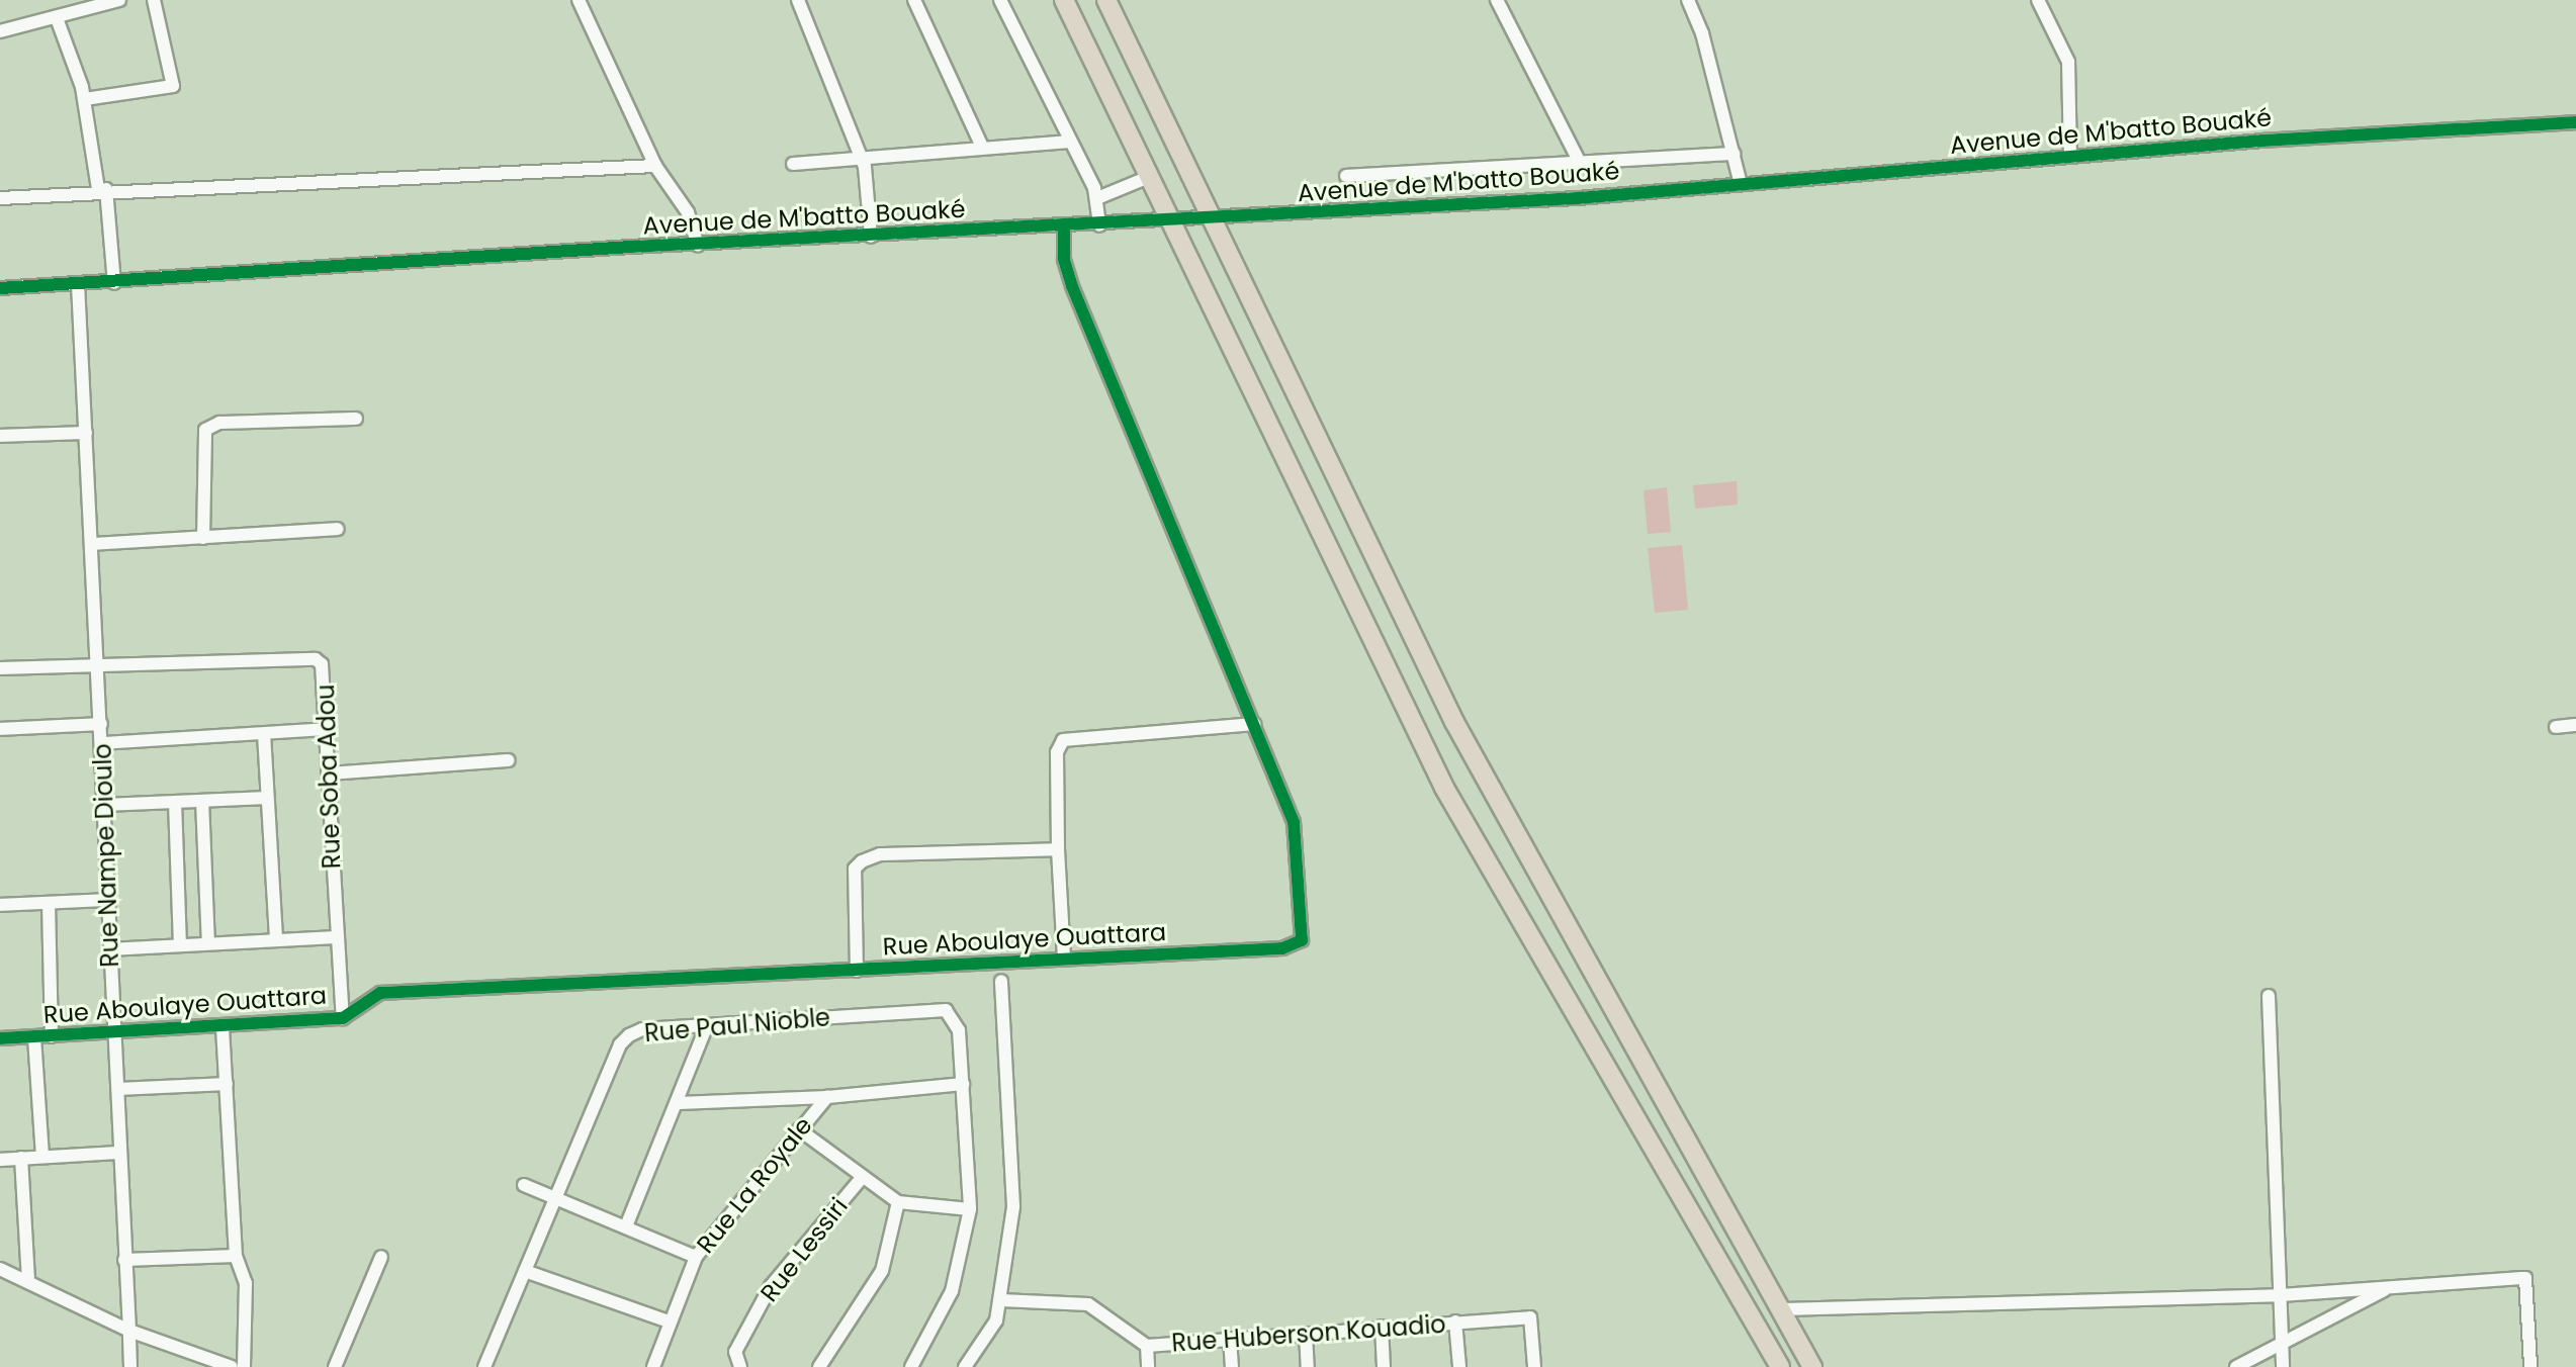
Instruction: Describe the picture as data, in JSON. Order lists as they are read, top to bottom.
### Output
{
  "streets": {
    "street": [
      "Avenue de M'batto Bouaké",
      "Rue Soba Adou",
      "Rue Nampe Dioulo",
      "Rue Aboulaye Ouattara",
      "Rue Paul Nioble",
      "Rue La Royale",
      "Rue Lessiri",
      "Rue Huberson Kouadio"
    ]
  },
  "crossings": [
    ["Avenue de M'batto Bouaké", "Rue Nampe Dioulo"],
    ["Avenue de M'batto Bouaké", "Rue Aboulaye Ouattara"],
    ["Rue Soba Adou", "Rue Nampe Dioulo"],
    ["Rue Soba Adou", "Rue Aboulaye Ouattara"],
    ["Rue Nampe Dioulo", "Rue Aboulaye Ouattara"]
  ]
}
